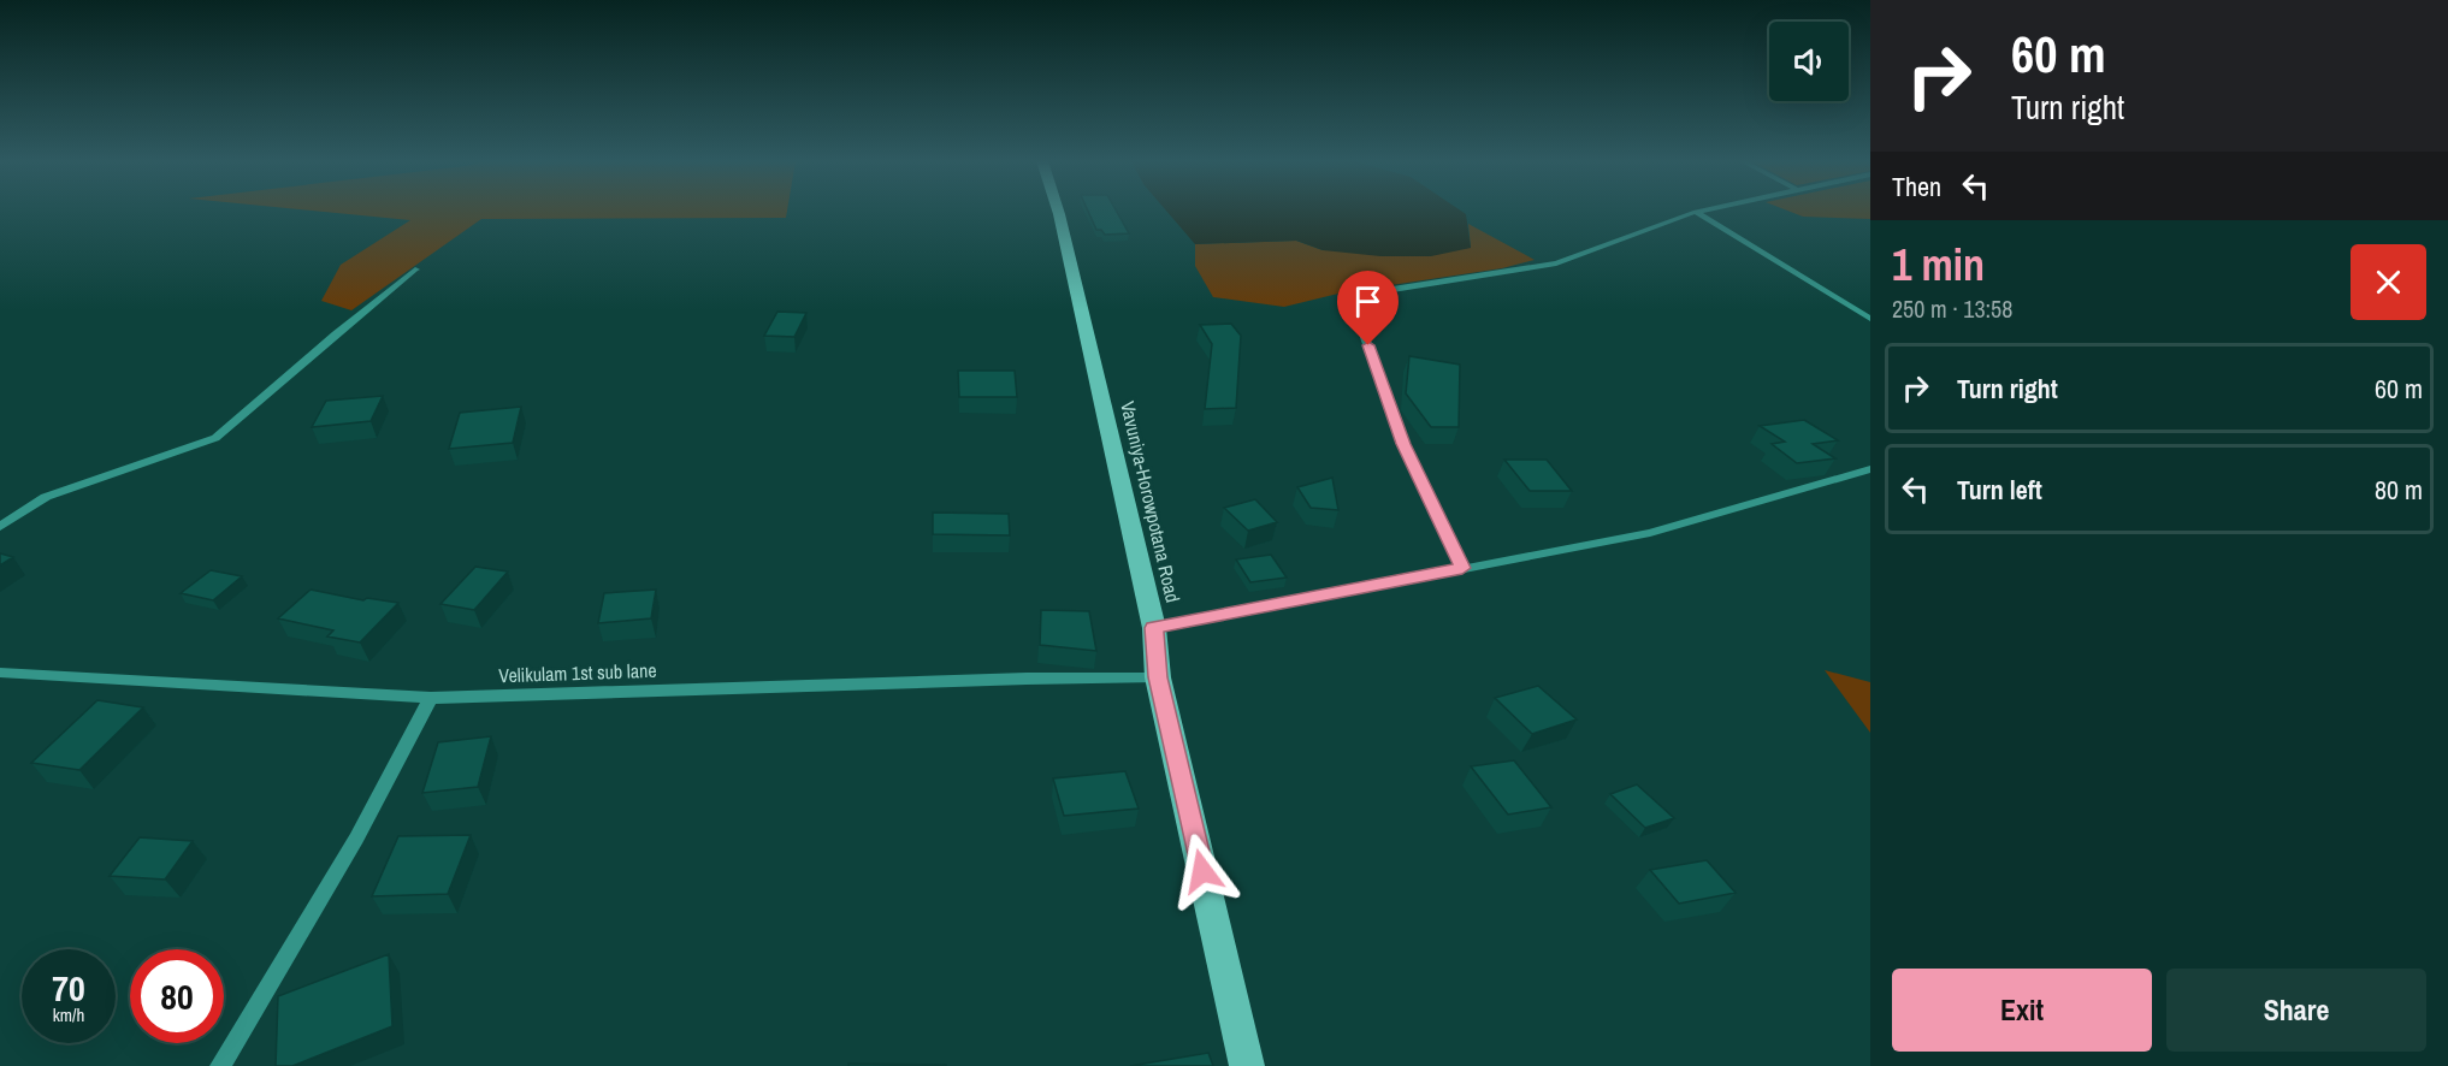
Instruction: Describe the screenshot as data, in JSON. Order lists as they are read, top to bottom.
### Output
{
  "streets": {
    "highway": ["Vavuniya-Horowpotana Road"],
    "street": ["Velikulam 1st sub lane"]
  },
  "crossings": [
    ["Vavuniya-Horowpotana Road", "Velikulam 1st sub lane"]
  ],
  "page": {
    "turn": ["60 m", "Turn right"],
    "then": "Then",
    "heading": ["1 min", "250 m · 13:58"],
    "list": [
      {
        "name": "Turn right",
        "value": "60 m"
      },
      {
        "name": "Turn left",
        "value": "80 m"
      }
    ],
    "speed": "70 km/h",
    "limit": "80",
    "buttons": ["Exit", "Share"]
  }
}
